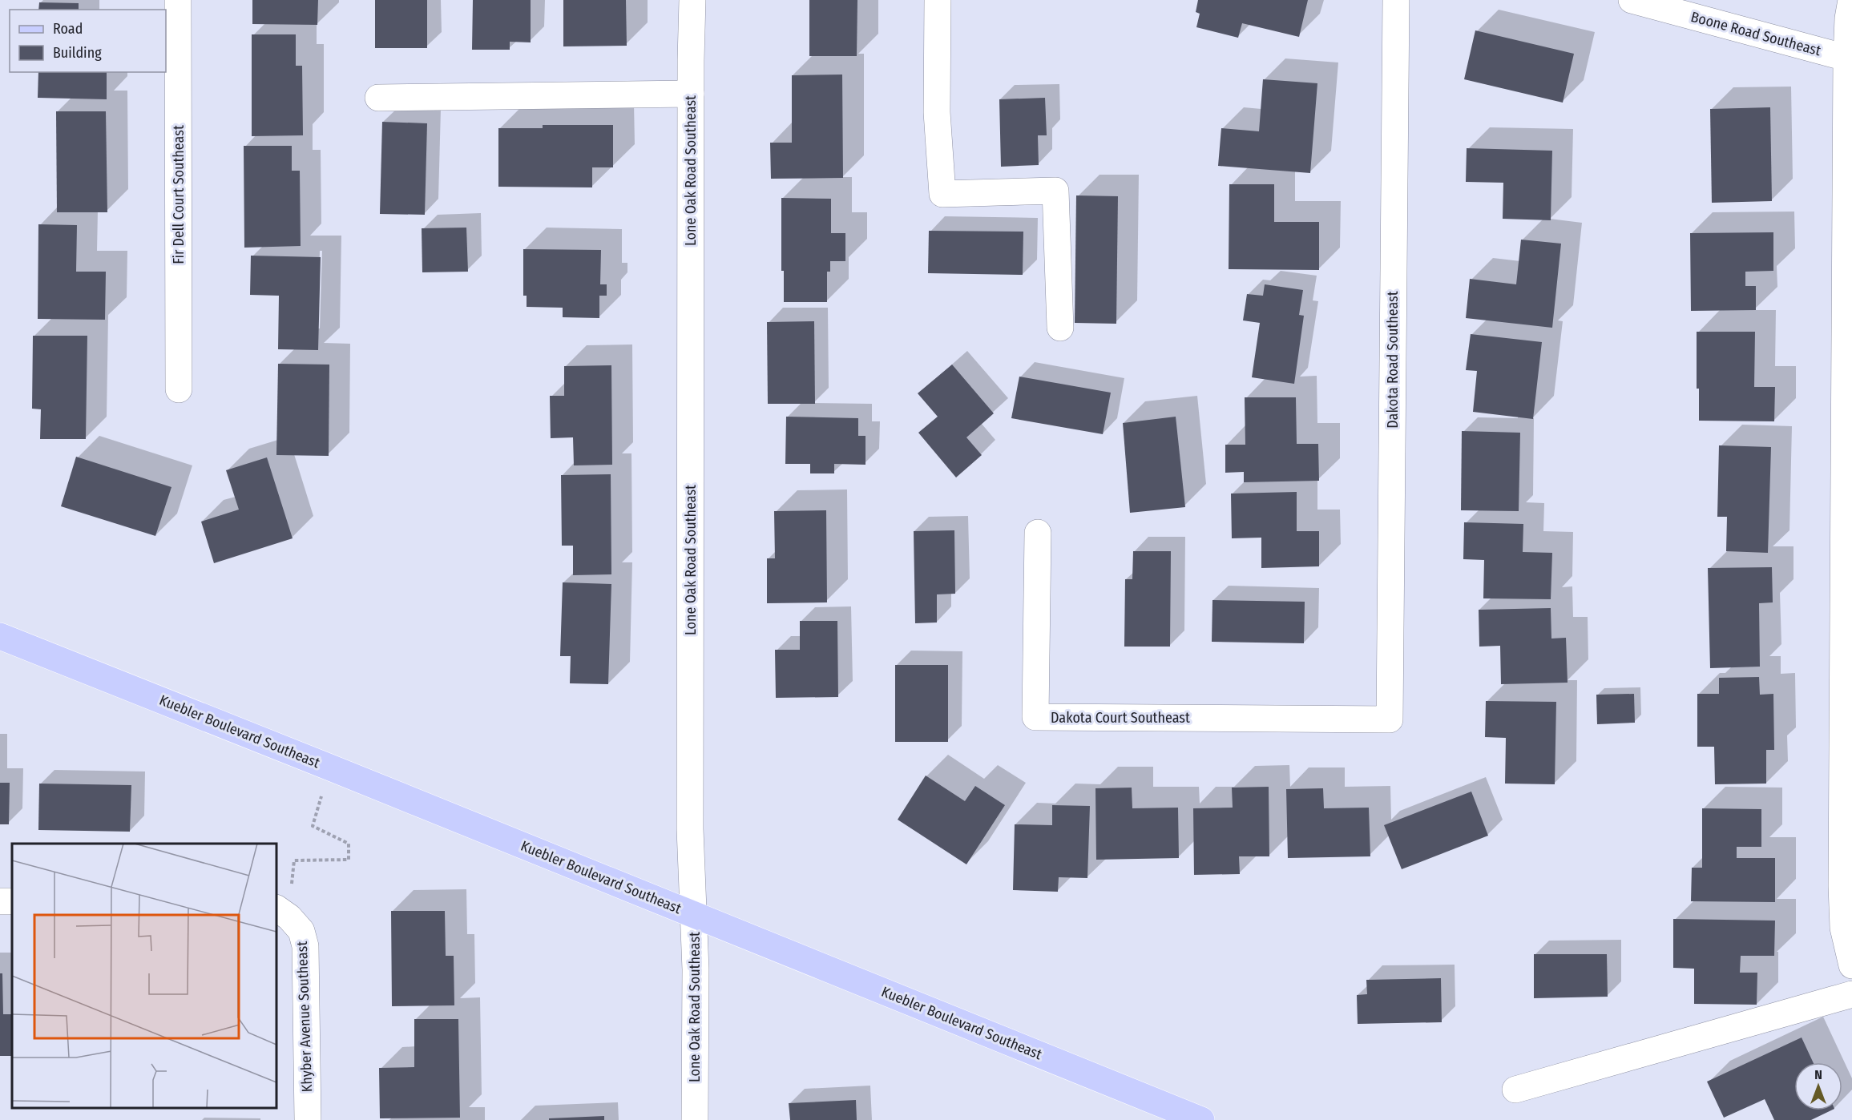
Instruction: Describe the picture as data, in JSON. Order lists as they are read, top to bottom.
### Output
{
  "streets": {
    "main road": ["Kuebler Boulevard Southeast"],
    "street": [
      "Boone Road Southeast",
      "Lone Oak Road Southeast",
      "Fir Dell Court Southeast",
      "Dakota Road Southeast",
      "Dakota Court Southeast",
      "Khyber Avenue Southeast"
    ]
  },
  "crossings": [
    ["Lone Oak Road Southeast", "Kuebler Boulevard Southeast"],
    ["Dakota Road Southeast", "Dakota Court Southeast"]
  ],
  "legend": ["Road", "Building"],
  "north": "top"
}
